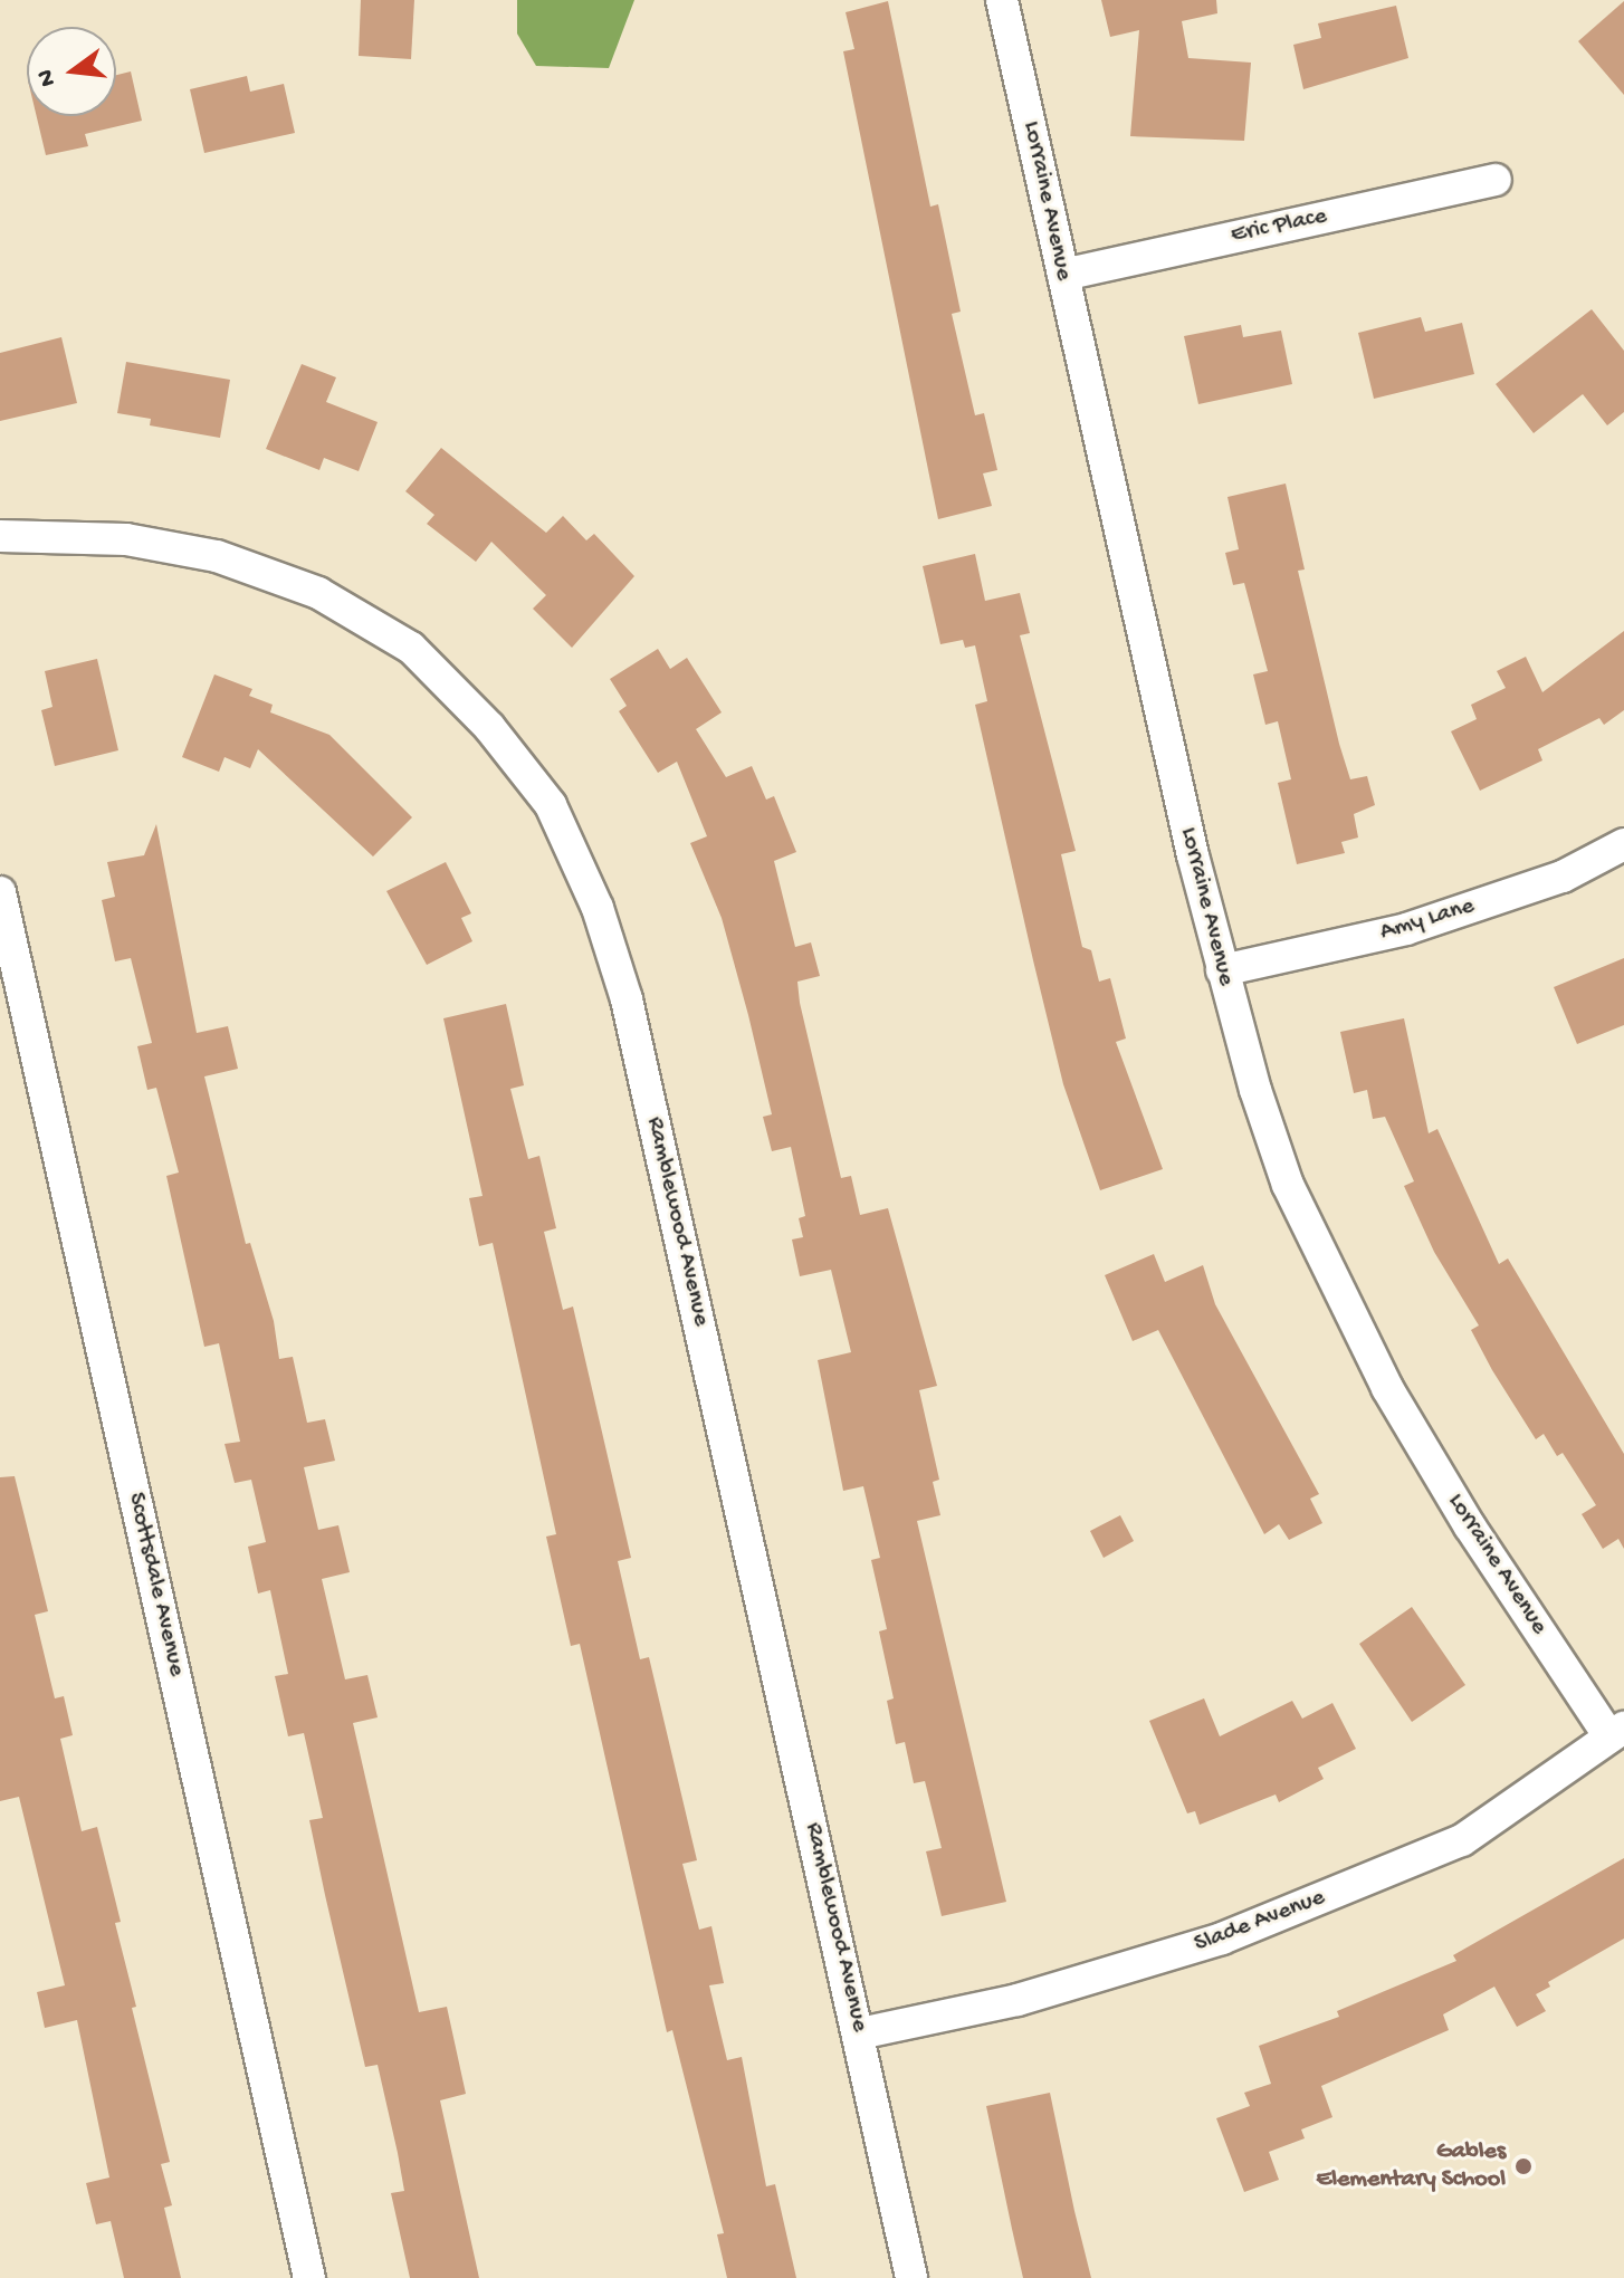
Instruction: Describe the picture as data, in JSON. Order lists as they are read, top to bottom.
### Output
{
  "streets": {
    "street": [
      "Lorraine Avenue",
      "Eric Place",
      "Amy Lane",
      "Ramblewood Avenue",
      "Scottsdale Avenue",
      "Slade Avenue"
    ]
  },
  "crossings": [
    ["Lorraine Avenue", "Eric Place"],
    ["Lorraine Avenue", "Amy Lane"],
    ["Lorraine Avenue", "Slade Avenue"],
    ["Ramblewood Avenue", "Slade Avenue"]
  ],
  "places": ["Gables Elementary School"],
  "north": "left"
}
